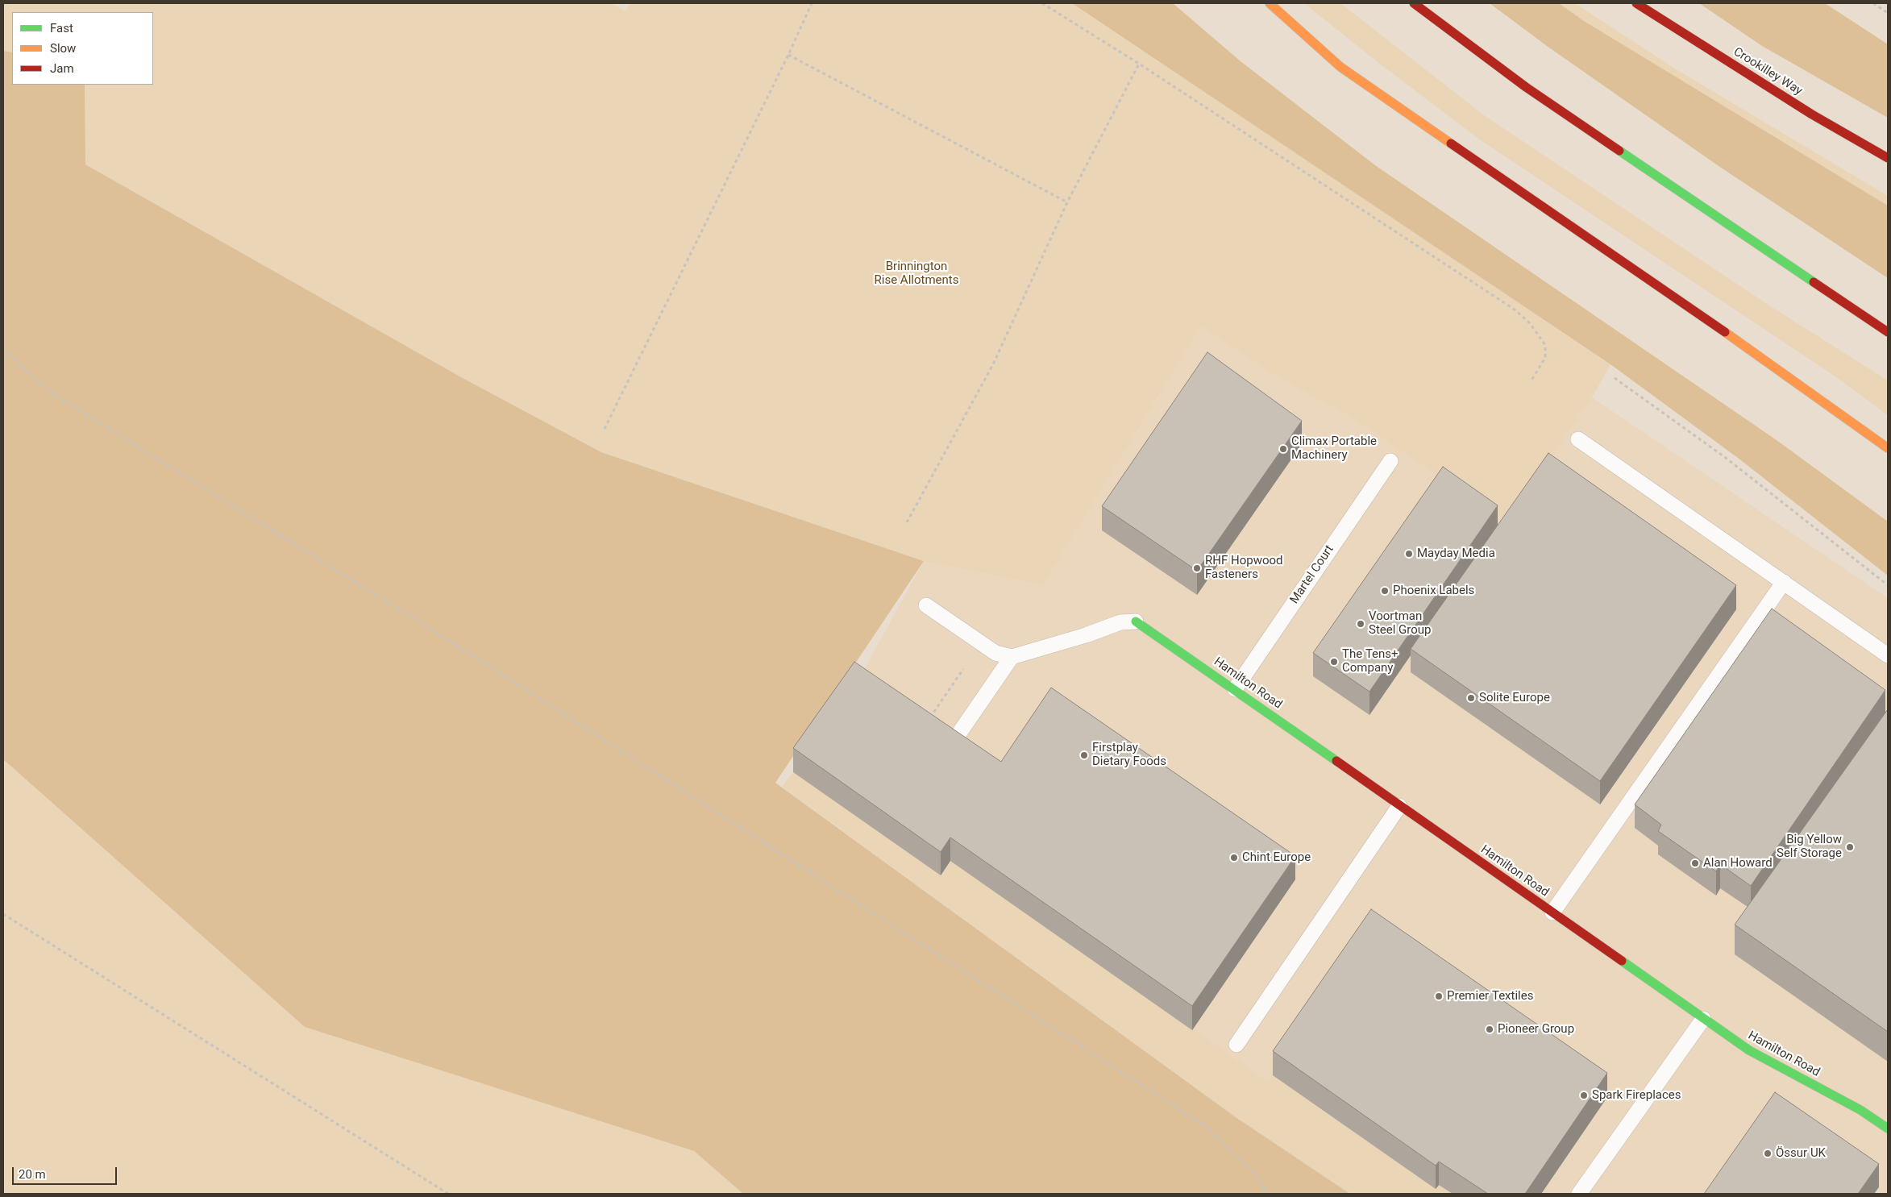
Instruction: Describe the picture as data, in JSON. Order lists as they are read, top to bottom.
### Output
{
  "streets": {
    "main road": ["Crookilley Way", "Hamilton Road"],
    "lane": ["Martel Court"]
  },
  "crossings": [
    ["Martel Court", "Hamilton Road"]
  ],
  "parks": ["Brinnington Rise Allotments"],
  "places": [
    "Climax Portable Machinery",
    "Mayday Media",
    "RHF Hopwood Fasteners",
    "Phoenix Labels",
    "Voortman Steel Group",
    "The Tens+ Company",
    "Solite Europe",
    "Firstplay Dietary Foods",
    "Big Yellow Self Storage",
    "Chint Europe",
    "Alan Howard",
    "Premier Textiles",
    "Pioneer Group",
    "Spark Fireplaces",
    "Össur UK"
  ],
  "legend": ["Fast", "Slow", "Jam"],
  "scale_bar": "20 m"
}
